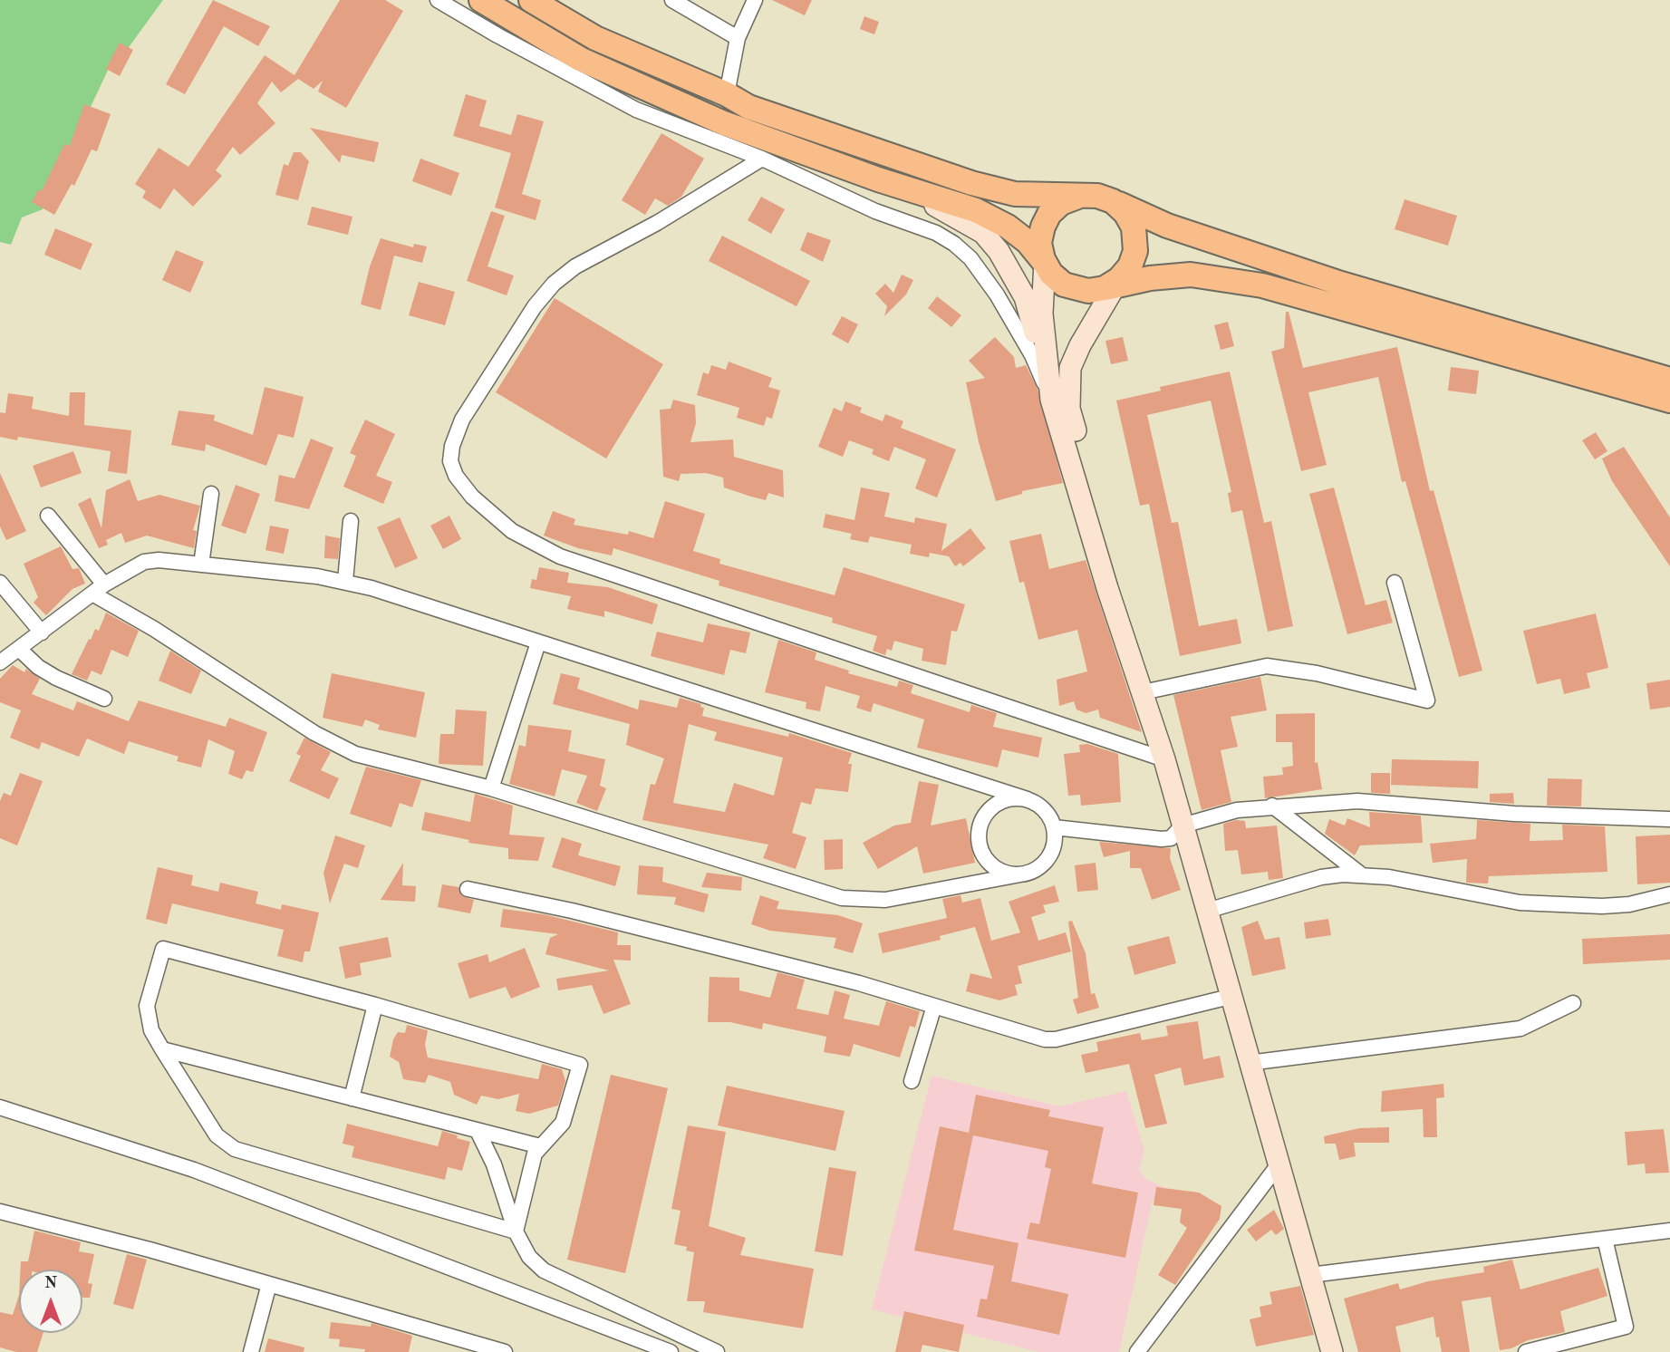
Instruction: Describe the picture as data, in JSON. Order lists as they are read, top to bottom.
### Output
{
  "north": "top"
}
